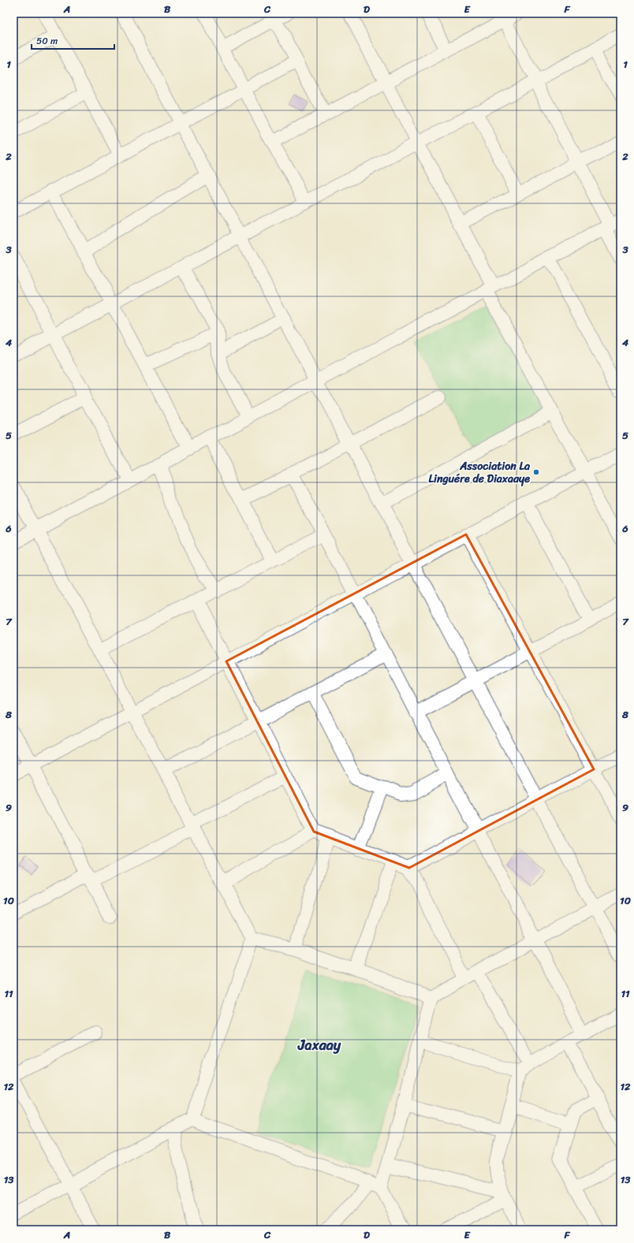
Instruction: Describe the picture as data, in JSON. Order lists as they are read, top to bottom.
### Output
{
  "districts": ["Jaxaay"],
  "places": ["Association La Linguére de Diaxaaye"],
  "scale_bar": "50 m",
  "grid": {
    "columns": [
      "A",
      "B",
      "C",
      "D",
      "E",
      "F"
    ],
    "rows": [
      "1",
      "2",
      "3",
      "4",
      "5",
      "6",
      "7",
      "8",
      "9",
      "10",
      "11",
      "12",
      "13"
    ]
  }
}
